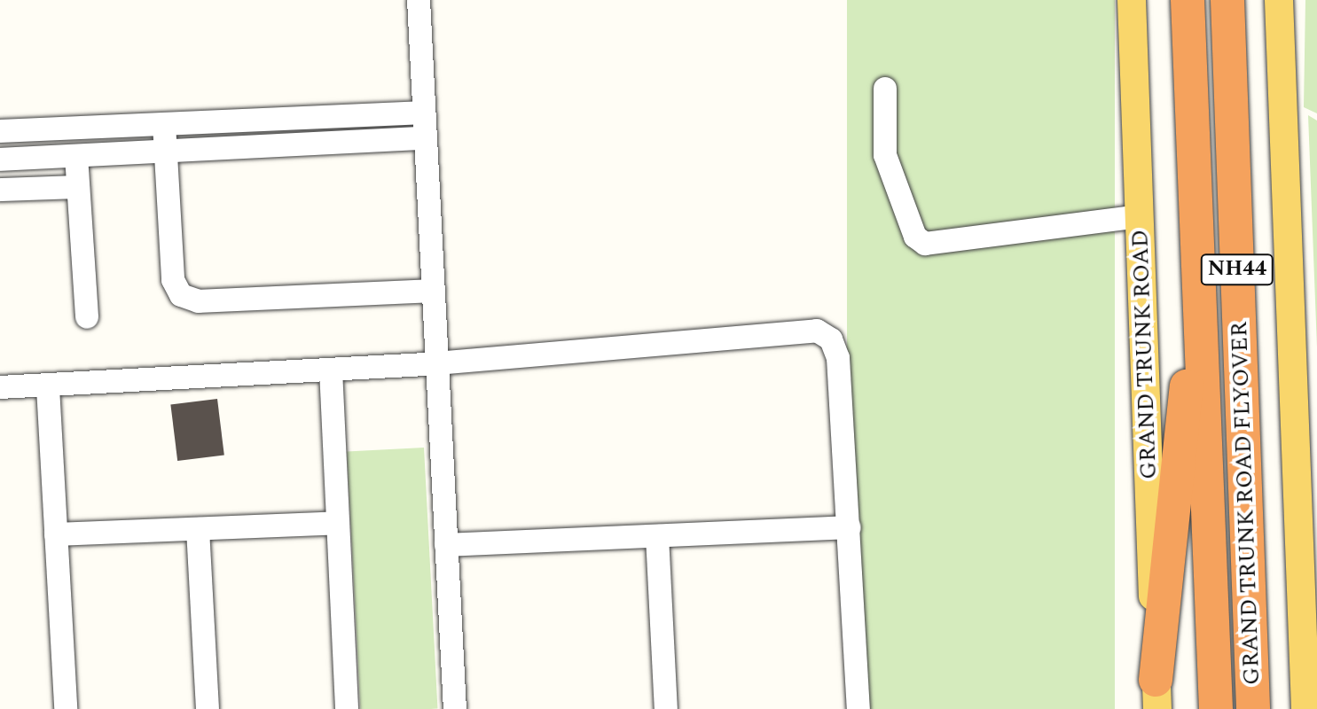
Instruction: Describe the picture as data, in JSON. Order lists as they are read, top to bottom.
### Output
{
  "streets": {
    "highway": ["NH44", "GRAND TRUNK ROAD FLYOVER"],
    "main road": ["GRAND TRUNK ROAD"]
  },
  "crossings": [
    ["NH44", "GRAND TRUNK ROAD FLYOVER"]
  ]
}
